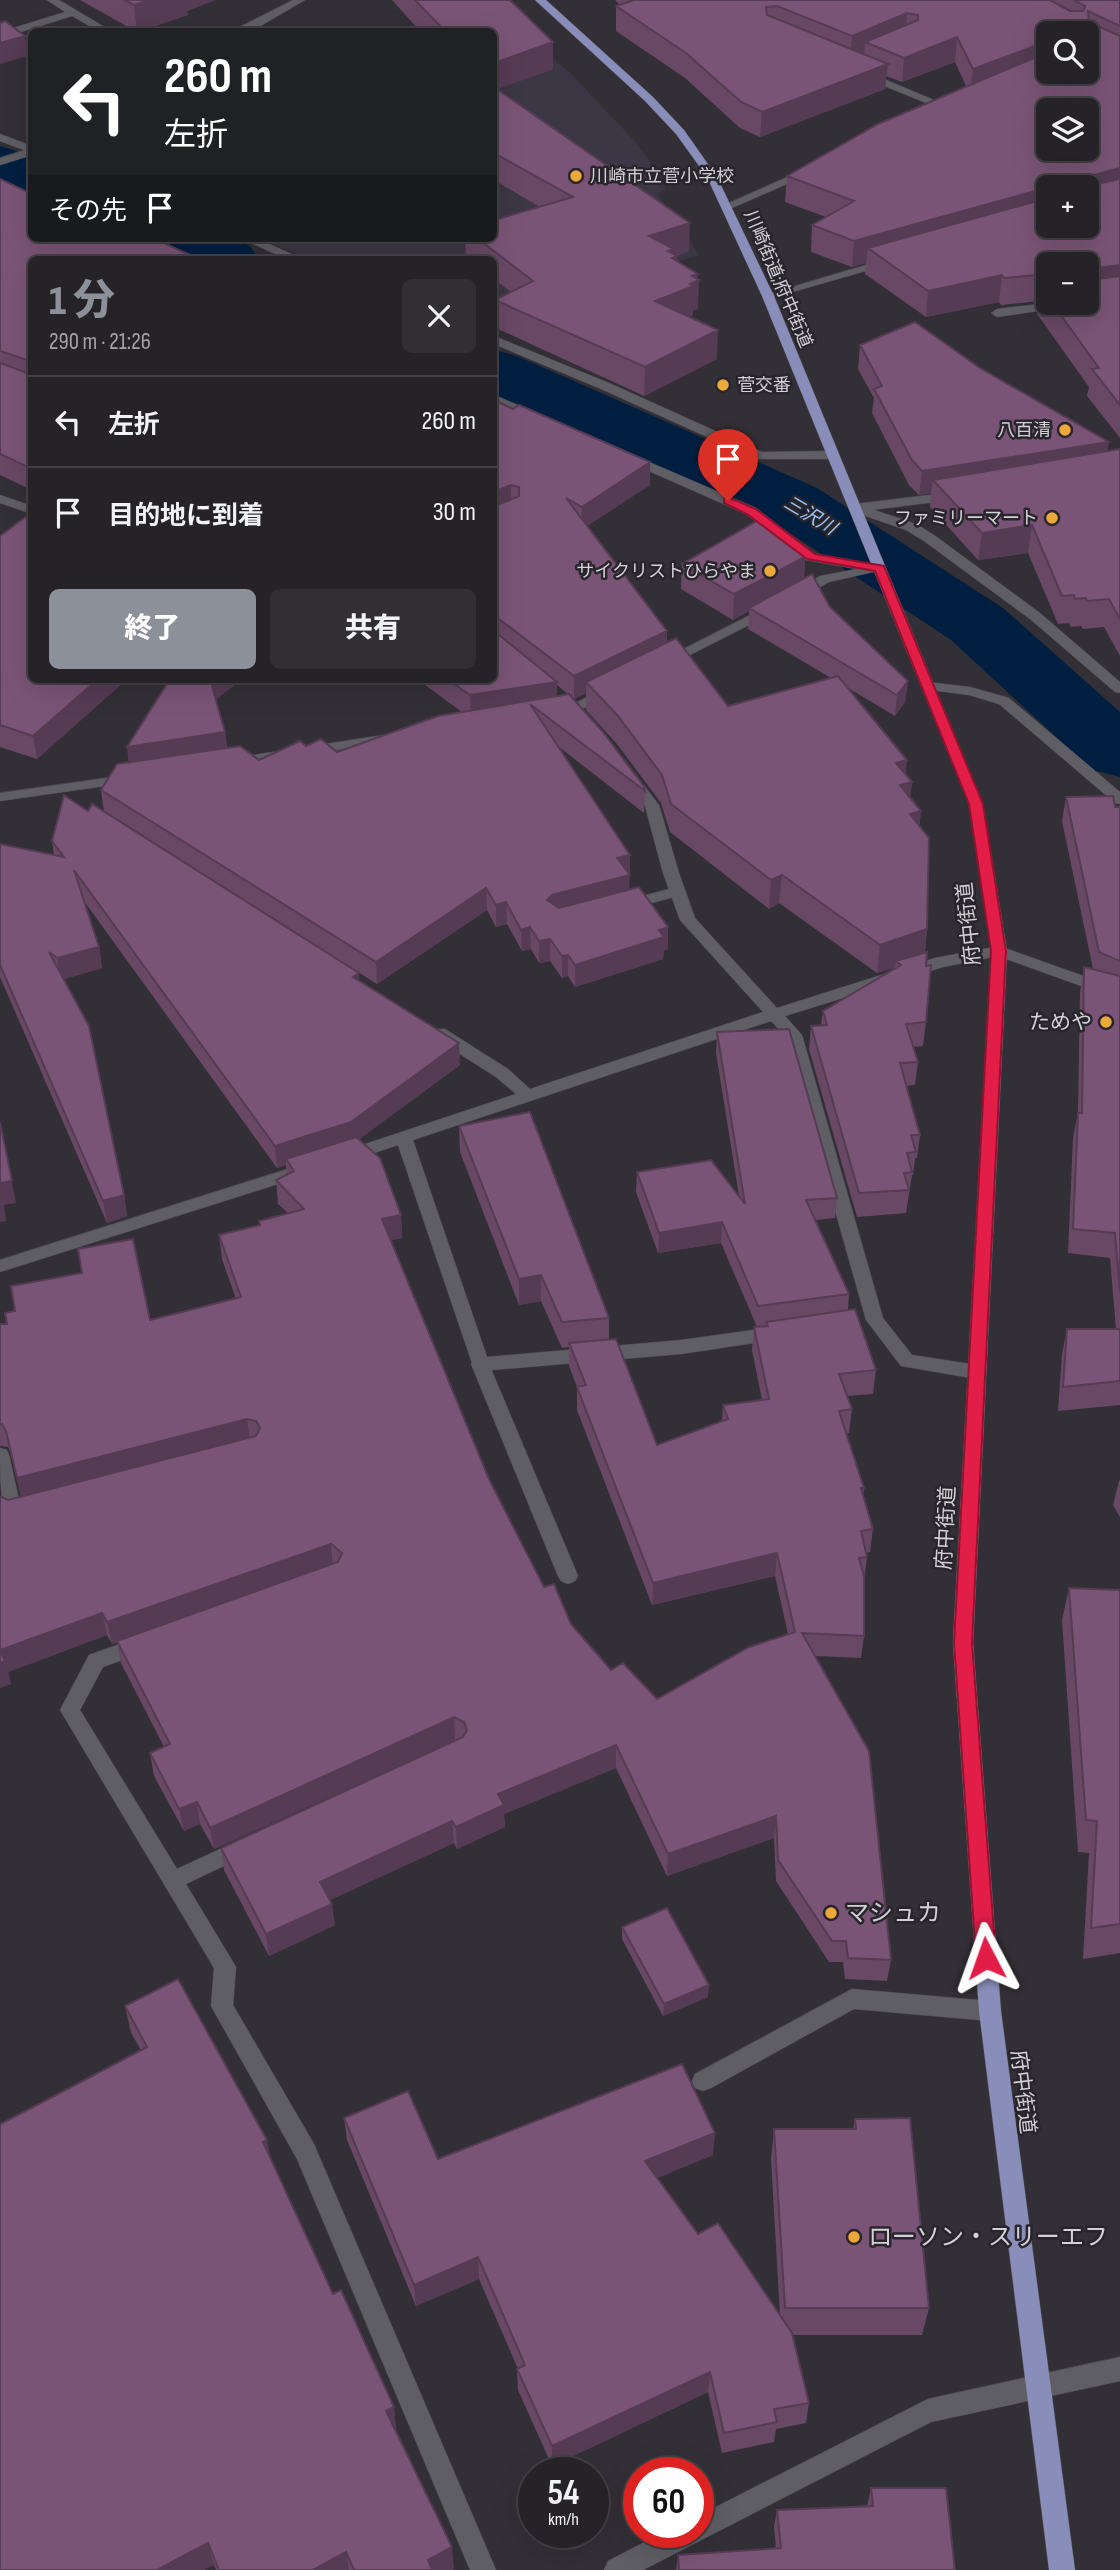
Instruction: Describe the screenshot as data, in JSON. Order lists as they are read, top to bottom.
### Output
{
  "streets": {
    "main road": ["川崎街道;府中街道", "府中街道"]
  },
  "crossings": [
    ["川崎街道;府中街道", "府中街道"]
  ],
  "water": ["三沢川"],
  "places": [
    "川崎市立菅小学校",
    "菅交番",
    "八百清",
    "ファミリーマート",
    "サイクリストひらやま",
    "ためや",
    "マシュカ",
    "ローソン・スリーエフ"
  ],
  "page": {
    "map_buttons": ["+", "−"],
    "turn": ["260 m", "左折"],
    "then": "その先",
    "heading": ["1 分", "290 m · 21:26"],
    "list": [
      {
        "name": "左折",
        "value": "260 m"
      },
      {
        "name": "目的地に到着",
        "value": "30 m"
      }
    ],
    "buttons": ["終了", "共有"],
    "speed": "54 km/h",
    "limit": "60"
  }
}
